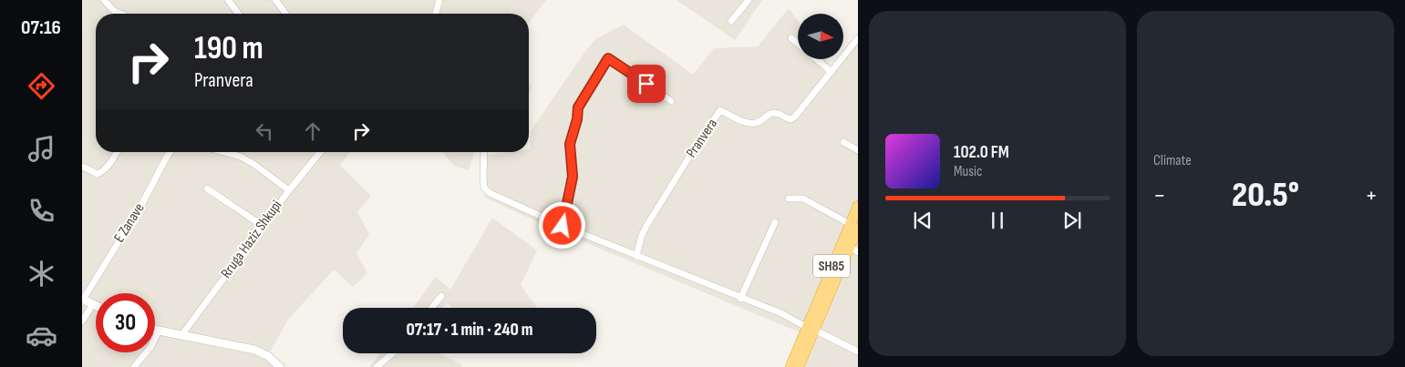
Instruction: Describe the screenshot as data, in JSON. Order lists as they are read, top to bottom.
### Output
{
  "streets": {
    "highway": ["SH85"],
    "street": ["Pranvera", "E Zanave", "Rruga Haziz Shkupi"]
  },
  "north": "right",
  "page": {
    "tabs": "07:16",
    "tile": "Climate",
    "turn": ["190 m", "Pranvera"],
    "song": ["102.0 FM", "Music"],
    "heat": ["−", "20.5°", "+"],
    "limit": "30",
    "trip": "07:17 · 1 min · 240 m"
  }
}
